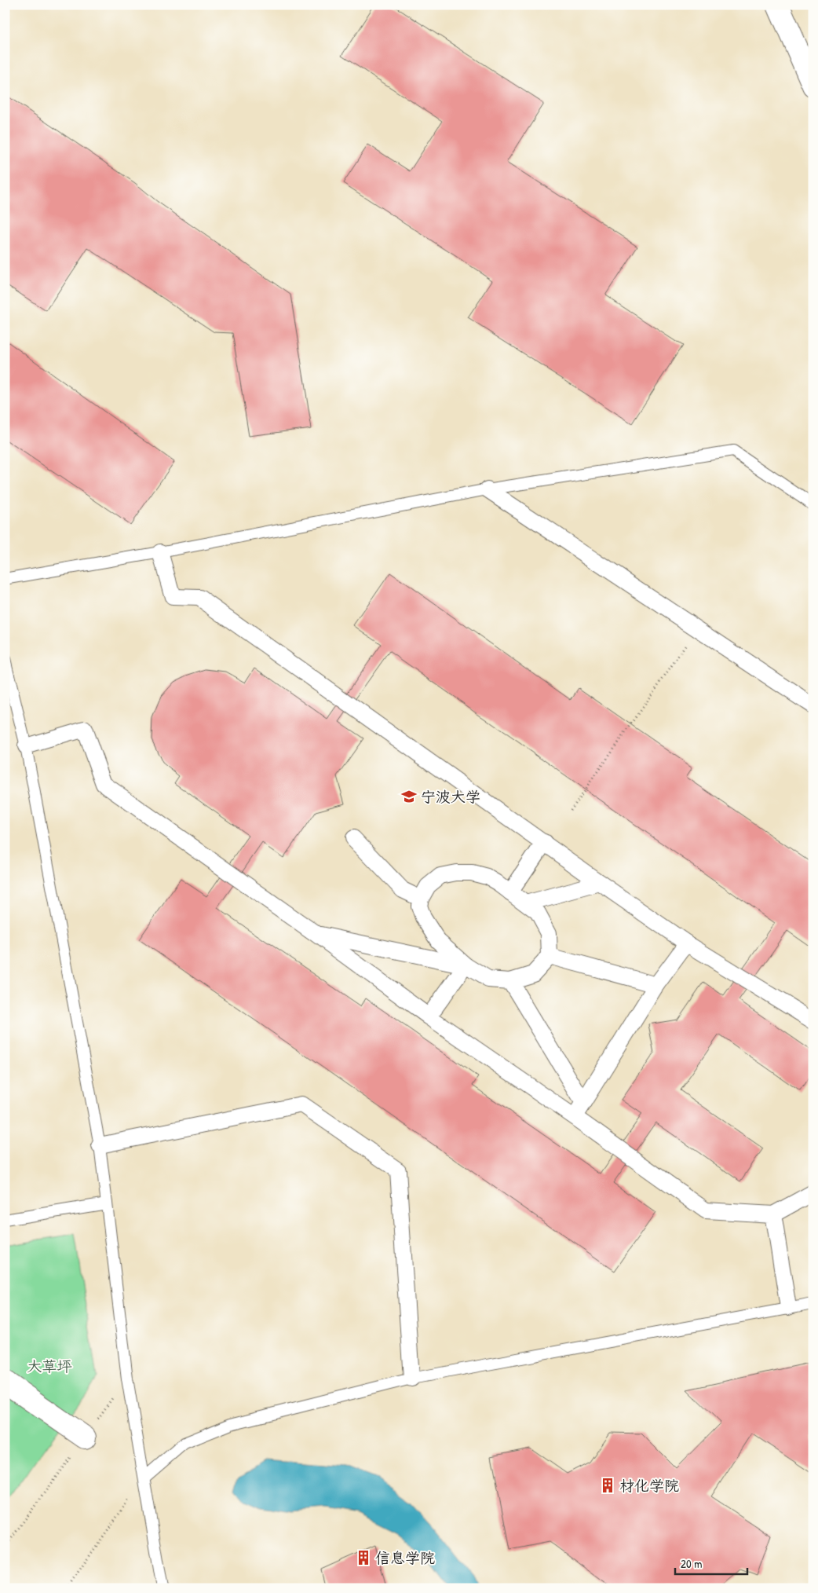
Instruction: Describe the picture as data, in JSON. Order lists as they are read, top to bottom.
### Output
{
  "parks": ["大草坪"],
  "places": {
    "school or university": ["宁波大学"],
    "building": ["材化学院", "信息学院"]
  },
  "scale_bar": "20 m"
}
